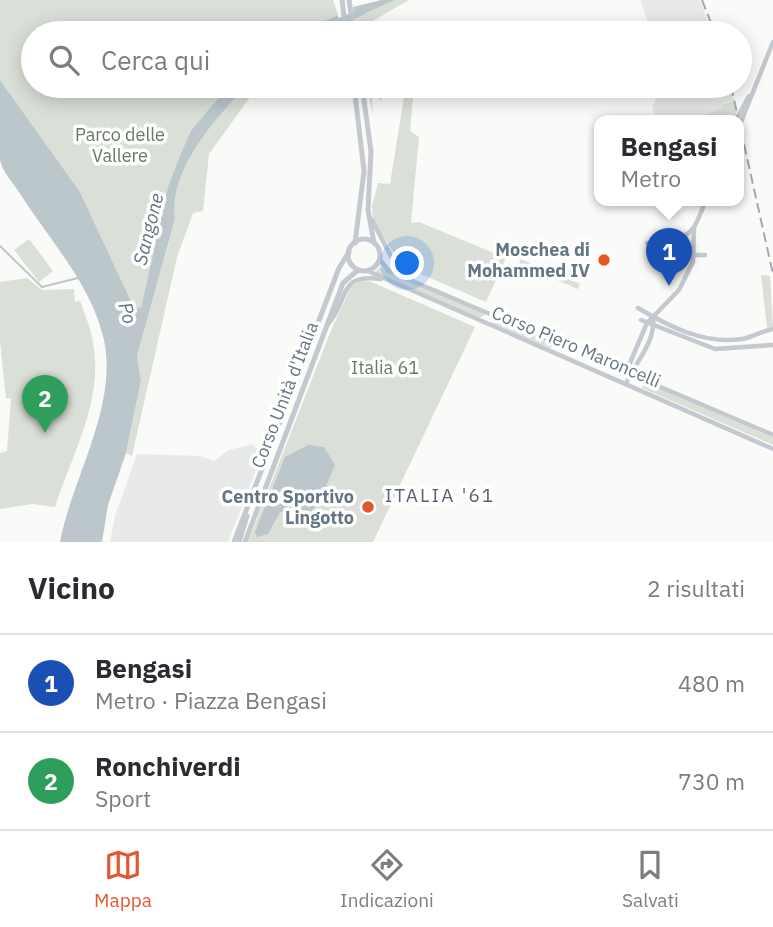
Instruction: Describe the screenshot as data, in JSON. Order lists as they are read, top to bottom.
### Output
{
  "streets": {
    "main road": ["Corso Piero Maroncelli", "Corso Unità d'Italia"]
  },
  "crossings": [
    ["Corso Piero Maroncelli", "Corso Unità d'Italia"]
  ],
  "districts": ["ITALIA '61"],
  "water": ["Sangone", "Po"],
  "parks": ["Parco delle Vallere", "Italia 61"],
  "places": ["Moschea di Mohammed IV", "Centro Sportivo Lingotto"],
  "page": {
    "search": "Cerca qui",
    "popup": ["Bengasi", "Metro"],
    "pins": ["1", "2"],
    "heading": ["Vicino", "2 risultati"],
    "list": [
      {
        "mark": "1",
        "name": "Bengasi",
        "note": "Metro · Piazza Bengasi",
        "value": "480 m"
      },
      {
        "mark": "2",
        "name": "Ronchiverdi",
        "note": "Sport",
        "value": "730 m"
      }
    ],
    "nav": ["Mappa", "Indicazioni", "Salvati"]
  }
}
